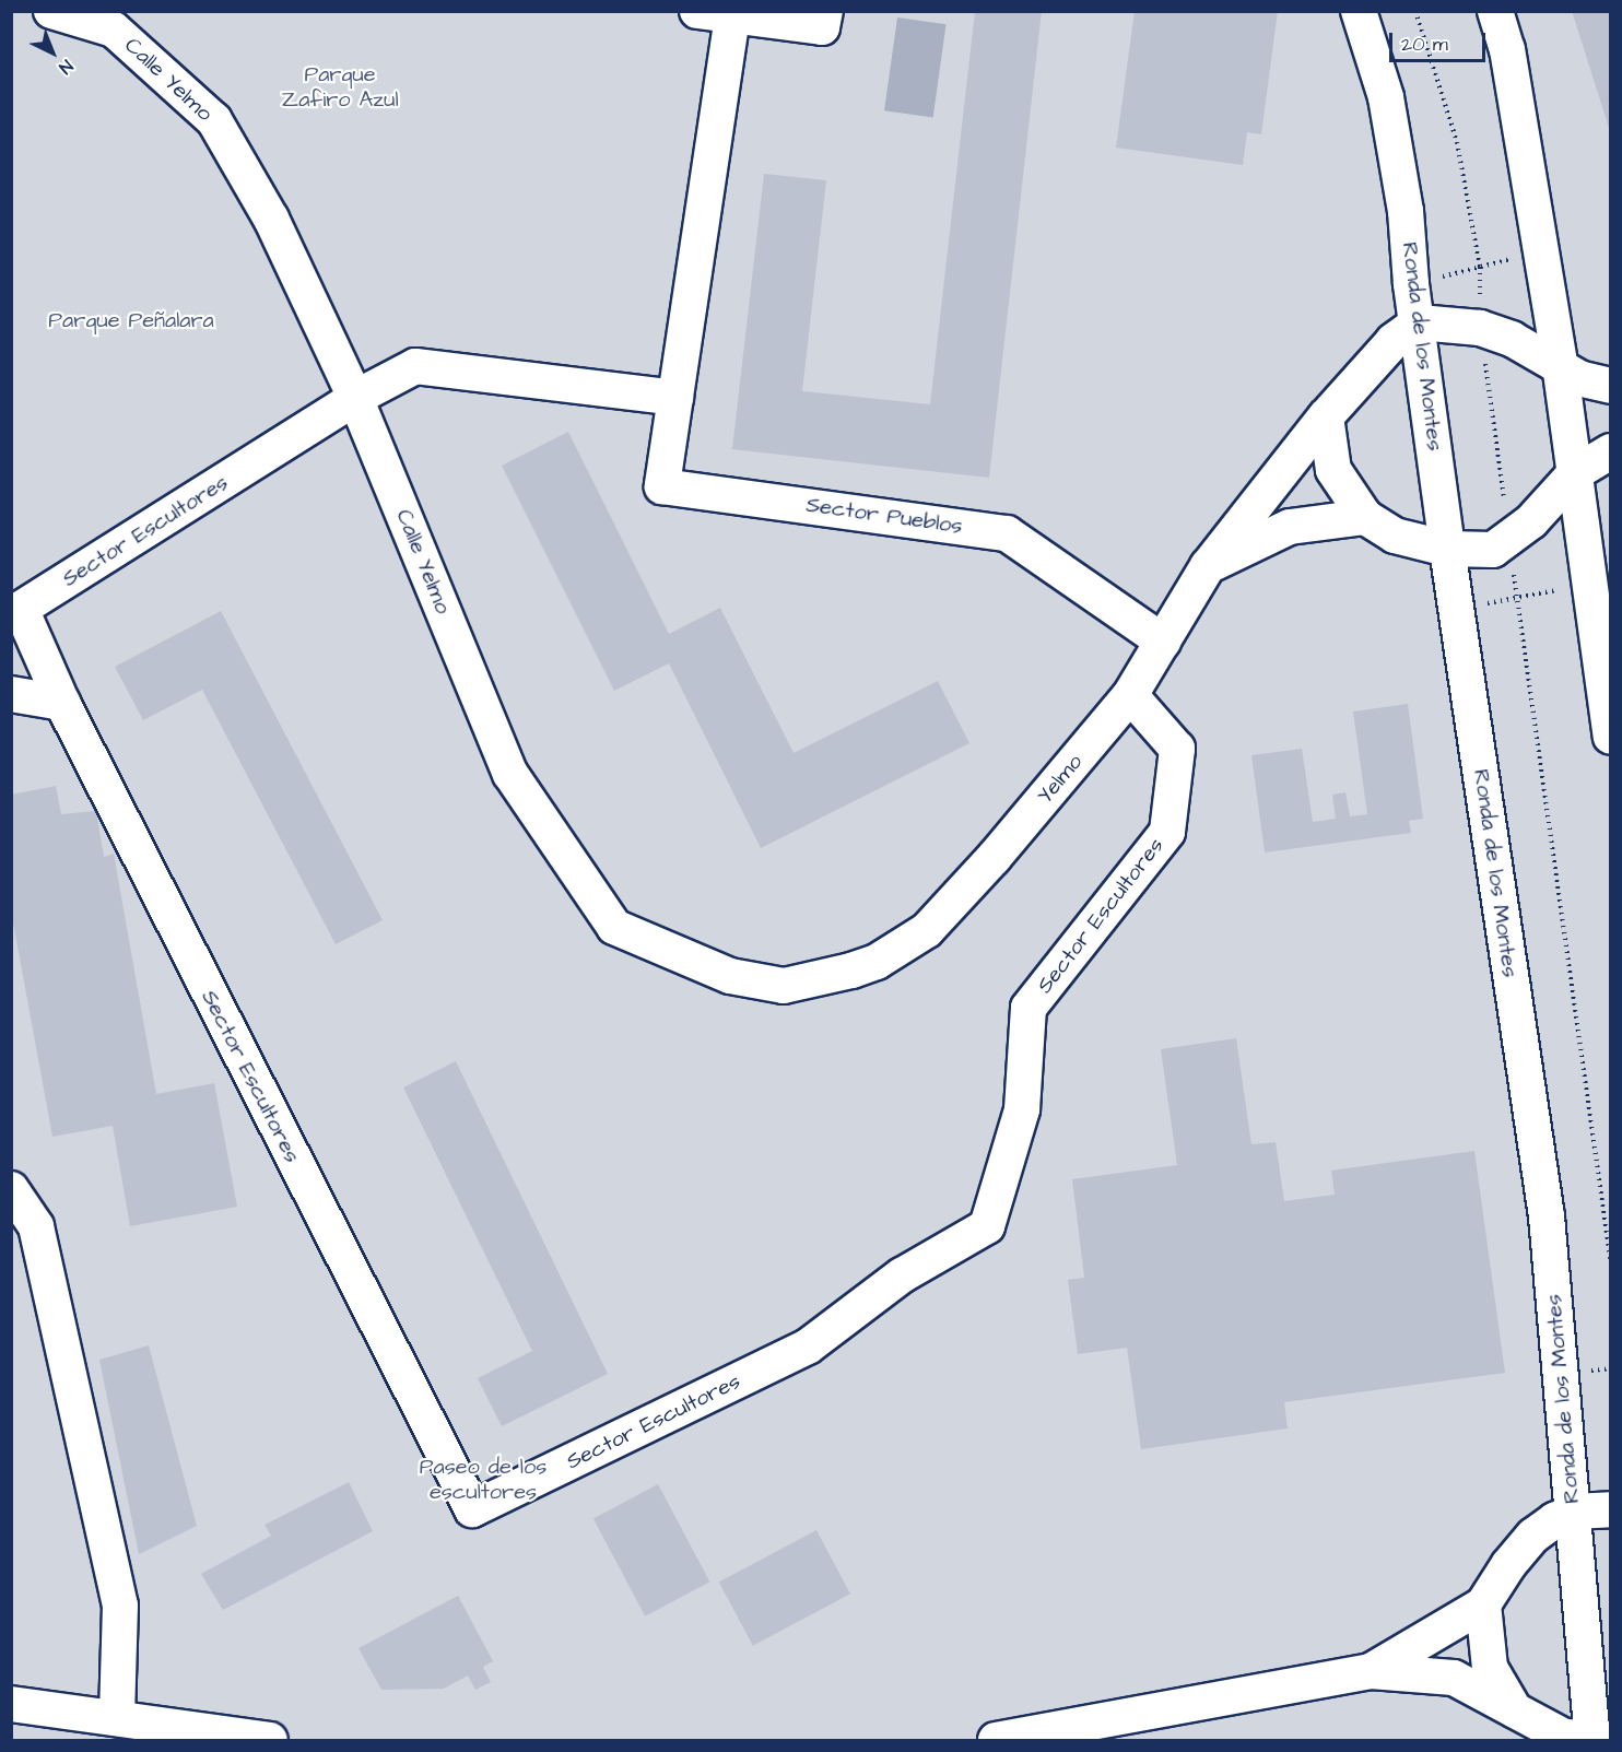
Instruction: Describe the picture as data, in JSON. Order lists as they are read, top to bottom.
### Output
{
  "streets": {
    "street": [
      "Calle Yelmo",
      "Ronda de los Montes",
      "Sector Pueblos",
      "Sector Escultores",
      "Yelmo"
    ]
  },
  "crossings": [
    ["Calle Yelmo", "Sector Escultores"],
    ["Calle Yelmo", "Yelmo"],
    ["Ronda de los Montes", "Yelmo"],
    ["Sector Pueblos", "Yelmo"],
    ["Sector Escultores", "Yelmo"]
  ],
  "parks": ["Parque Zafiro Azul", "Parque Peñalara", "Paseo de los escultores"],
  "scale_bar": "20 m",
  "north": "bottom right"
}
